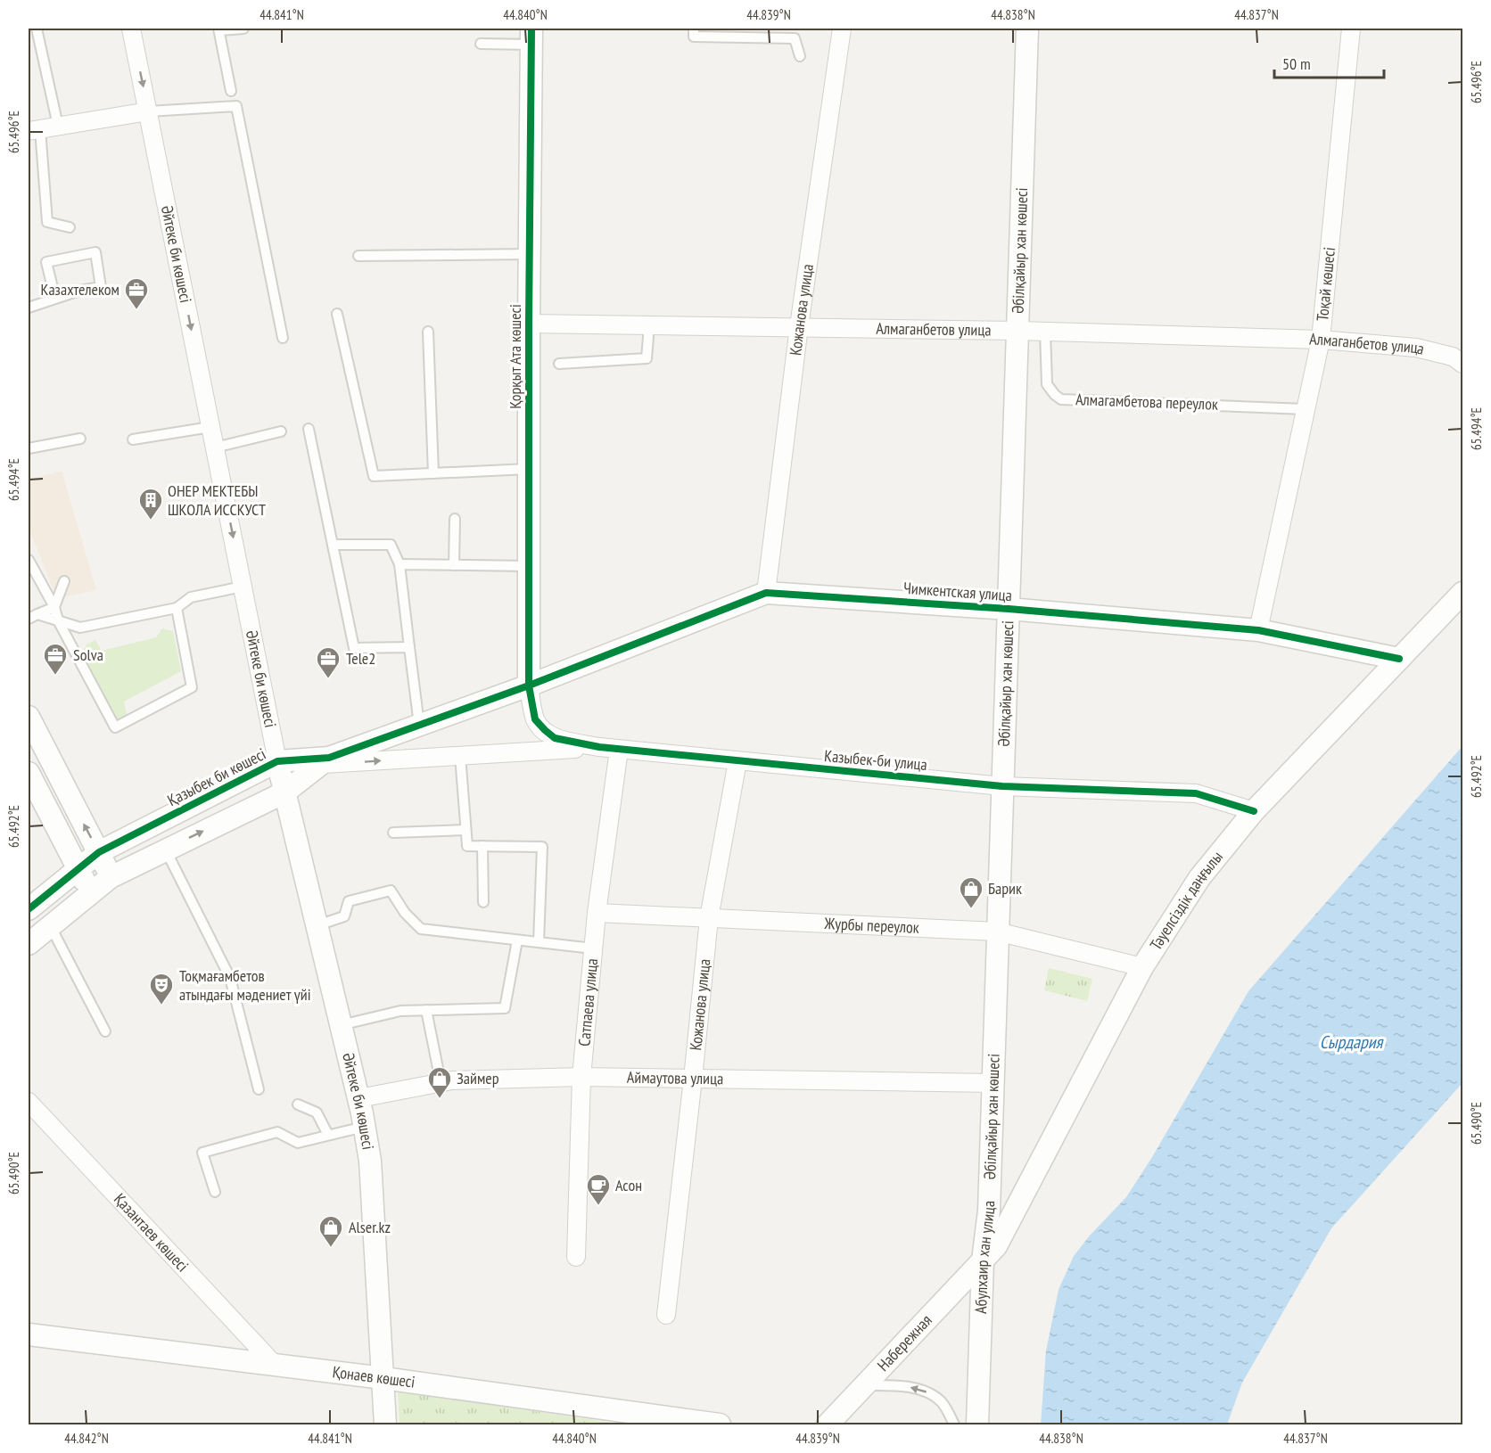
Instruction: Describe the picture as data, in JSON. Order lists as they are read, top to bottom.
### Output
{
  "streets": {
    "street": [
      "Әбілқайыр хан көшесі",
      "Әйтеке би көшесі",
      "Тоқай көшесі",
      "Кожанова улица",
      "Алмаганбетов улица",
      "Қорқыт Ата көшесі",
      "Чимкентская улица",
      "Казыбек-би улица",
      "Қазыбек би көшесі",
      "Тәуелсіздік даңғылы",
      "Журбы переулок",
      "Сатпаева улица",
      "Аймаутова улица",
      "Қазантаев көшесі",
      "Абулхаир хан улица",
      "Набережная",
      "Қонаев көшесі"
    ],
    "lane": ["Алмагамбетова переулок"]
  },
  "crossings": [
    ["Әбілқайыр хан көшесі", "Алмаганбетов улица"],
    ["Әбілқайыр хан көшесі", "Чимкентская улица"],
    ["Әбілқайыр хан көшесі", "Казыбек-би улица"],
    ["Әбілқайыр хан көшесі", "Журбы переулок"],
    ["Әбілқайыр хан көшесі", "Аймаутова улица"],
    ["Әбілқайыр хан көшесі", "Абулхаир хан улица"],
    ["Әйтеке би көшесі", "Қазыбек би көшесі"],
    ["Әйтеке би көшесі", "Аймаутова улица"],
    ["Әйтеке би көшесі", "Қонаев көшесі"],
    ["Тоқай көшесі", "Алмаганбетов улица"],
    ["Тоқай көшесі", "Алмагамбетова переулок"],
    ["Тоқай көшесі", "Чимкентская улица"],
    ["Кожанова улица", "Алмаганбетов улица"],
    ["Кожанова улица", "Чимкентская улица"],
    ["Кожанова улица", "Казыбек-би улица"],
    ["Кожанова улица", "Журбы переулок"],
    ["Кожанова улица", "Аймаутова улица"],
    ["Алмаганбетов улица", "Қорқыт Ата көшесі"],
    ["Алмаганбетов улица", "Алмагамбетова переулок"],
    ["Қорқыт Ата көшесі", "Чимкентская улица"],
    ["Қорқыт Ата көшесі", "Казыбек-би улица"],
    ["Қорқыт Ата көшесі", "Қазыбек би көшесі"],
    ["Чимкентская улица", "Казыбек-би улица"],
    ["Чимкентская улица", "Қазыбек би көшесі"],
    ["Чимкентская улица", "Тәуелсіздік даңғылы"],
    ["Казыбек-би улица", "Қазыбек би көшесі"],
    ["Казыбек-би улица", "Тәуелсіздік даңғылы"],
    ["Казыбек-би улица", "Сатпаева улица"],
    ["Тәуелсіздік даңғылы", "Журбы переулок"],
    ["Тәуелсіздік даңғылы", "Абулхаир хан улица"],
    ["Тәуелсіздік даңғылы", "Набережная"],
    ["Журбы переулок", "Сатпаева улица"],
    ["Сатпаева улица", "Аймаутова улица"],
    ["Қазантаев көшесі", "Қонаев көшесі"],
    ["Абулхаир хан улица", "Набережная"]
  ],
  "one_way": ["Әйтеке би көшесі"],
  "water": ["Сырдария"],
  "places": {
    "office": ["Казахтелеком", "Solva", "Tele2"],
    "building": ["ОНЕР МЕКТЕБЫ ШКОЛА ИССКУСТ"],
    "shop": ["Барик", "Займер", "Alser.kz"],
    "theatre": ["Тоқмағамбетов атындағы мәдениет үйі"],
    "cafe": ["Асон"]
  },
  "scale_bar": "50 m",
  "coordinates": [
    "44.841°N",
    "44.840°N",
    "44.839°N",
    "44.838°N",
    "44.837°N",
    "65.496°E",
    "65.494°E",
    "65.492°E",
    "65.490°E",
    "44.842°N"
  ]
}
